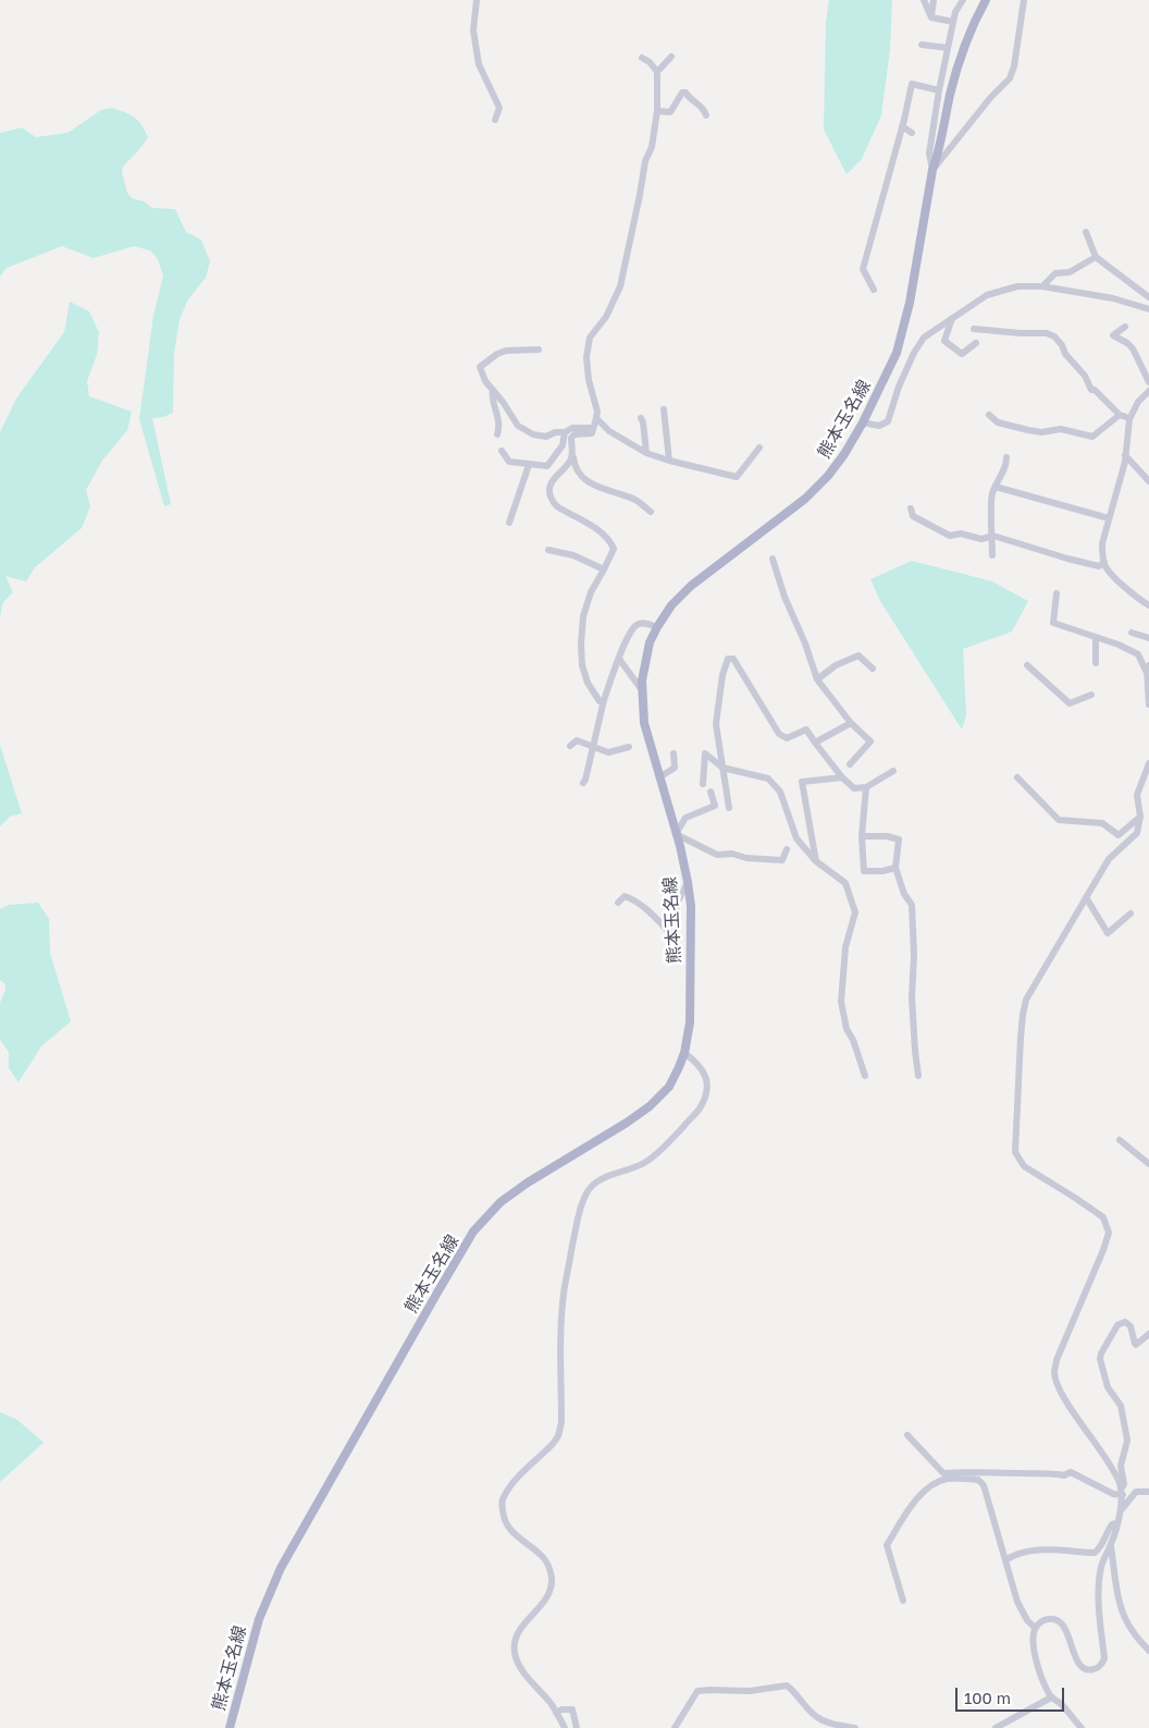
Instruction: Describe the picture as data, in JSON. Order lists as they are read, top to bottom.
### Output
{
  "streets": {
    "main road": ["熊本玉名線"]
  },
  "scale_bar": "100 m"
}
